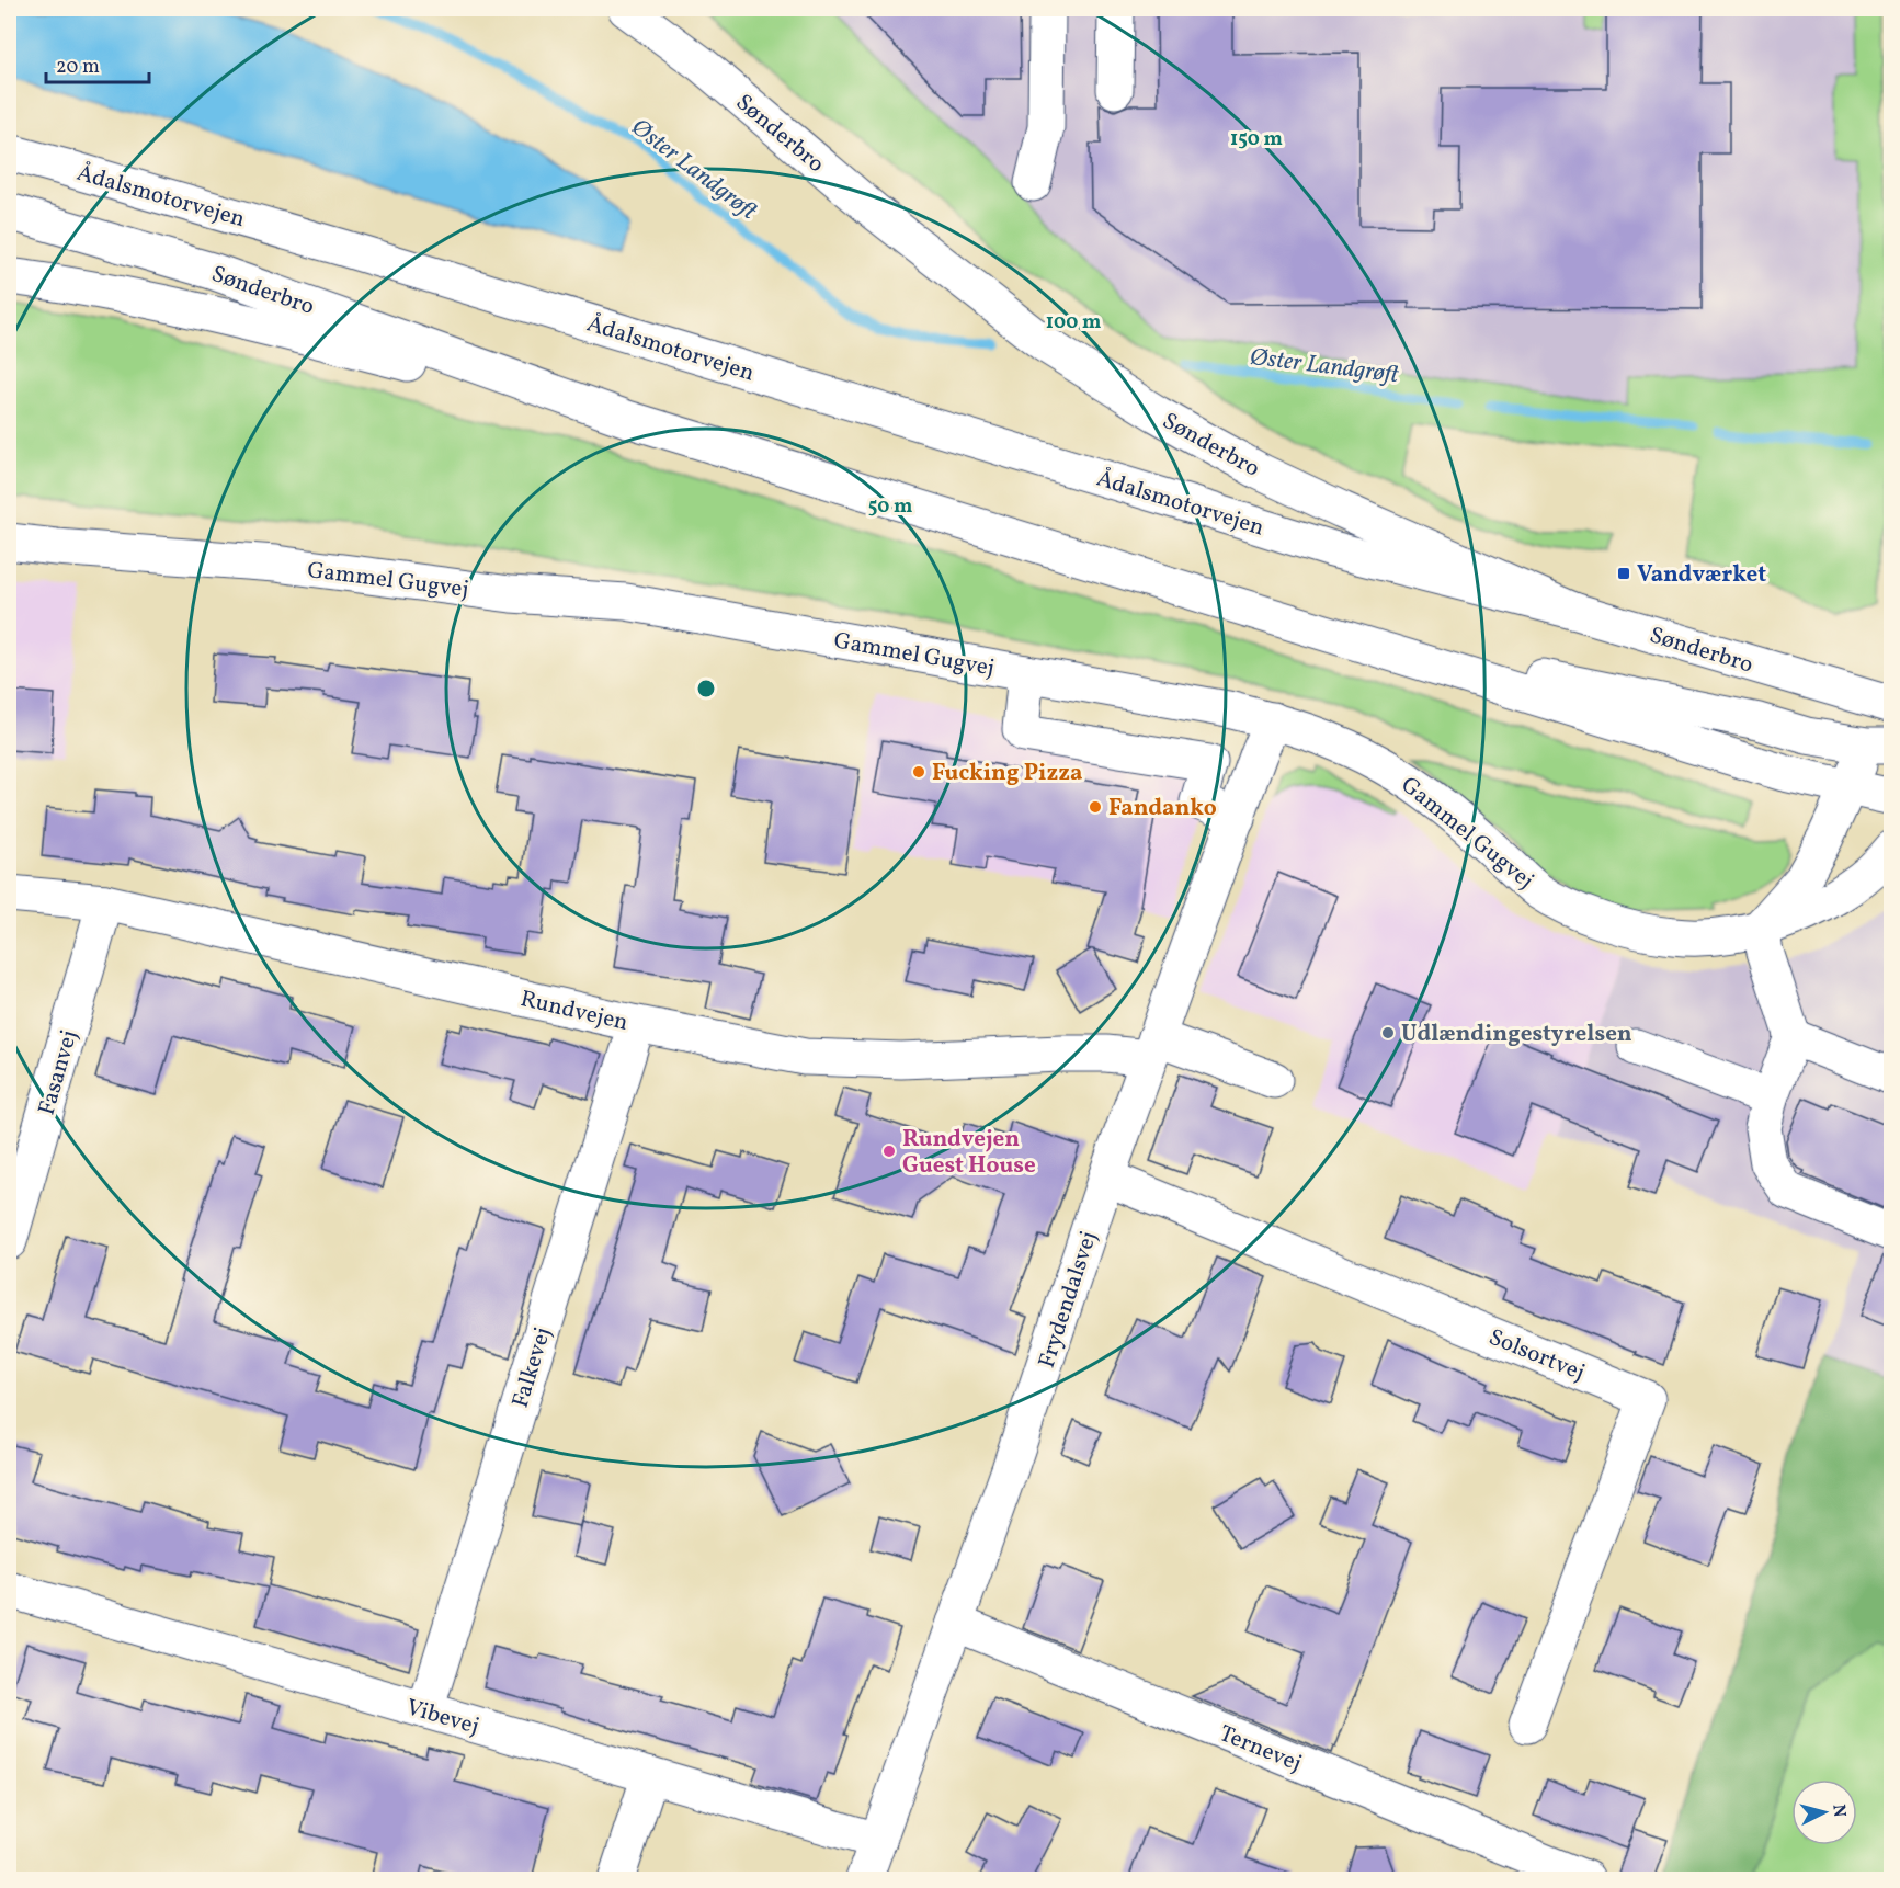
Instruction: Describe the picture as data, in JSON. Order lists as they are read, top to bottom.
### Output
{
  "streets": {
    "main road": [
      "Sønderbro",
      "Ådalsmotorvejen",
      "Gammel Gugvej",
      "Rundvejen",
      "Fasanvej",
      "Frydendalsvej",
      "Solsortvej",
      "Falkevej",
      "Vibevej",
      "Ternevej"
    ]
  },
  "crossings": [
    ["Sønderbro", "Ådalsmotorvejen"],
    ["Gammel Gugvej", "Frydendalsvej"],
    ["Rundvejen", "Fasanvej"],
    ["Rundvejen", "Frydendalsvej"],
    ["Rundvejen", "Falkevej"],
    ["Frydendalsvej", "Solsortvej"],
    ["Frydendalsvej", "Vibevej"],
    ["Frydendalsvej", "Ternevej"],
    ["Falkevej", "Vibevej"]
  ],
  "water": ["Øster Landgrøft"],
  "places": {
    "transit": ["Vandværket"],
    "other": [
      "Fucking Pizza",
      "Fandanko",
      "Udlændingestyrelsen",
      "Rundvejen Guest House"
    ]
  },
  "scale_bar": "20 m",
  "north": "right",
  "rings": ["150 m", "100 m", "50 m"]
}
